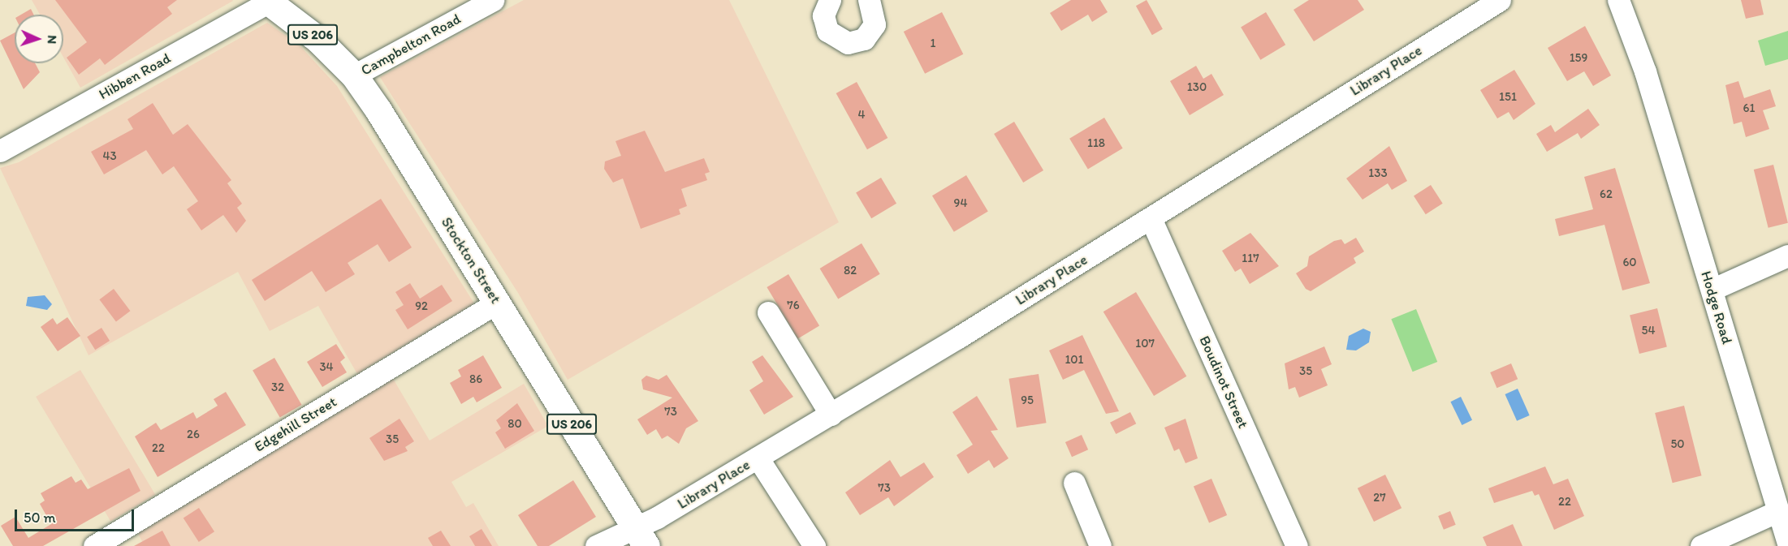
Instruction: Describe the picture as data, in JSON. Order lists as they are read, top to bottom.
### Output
{
  "streets": {
    "highway": ["US 206", "Stockton Street"],
    "street": [
      "Campbelton Road",
      "Library Place",
      "Hibben Road",
      "Hodge Road",
      "Boudinot Street",
      "Edgehill Street"
    ]
  },
  "crossings": [
    ["Campbelton Road", "Stockton Street"],
    ["Library Place", "Stockton Street"],
    ["Library Place", "Boudinot Street"],
    ["Hibben Road", "Stockton Street"],
    ["Stockton Street", "Edgehill Street"]
  ],
  "house_numbers": [
    "1",
    "159",
    "130",
    "151",
    "61",
    "4",
    "118",
    "43",
    "133",
    "62",
    "94",
    "117",
    "60",
    "82",
    "76",
    "92",
    "54",
    "107",
    "101",
    "34",
    "35",
    "86",
    "32",
    "95",
    "73",
    "80",
    "26",
    "35",
    "50",
    "22",
    "73",
    "27",
    "22"
  ],
  "scale_bar": "50 m",
  "north": "right"
}
